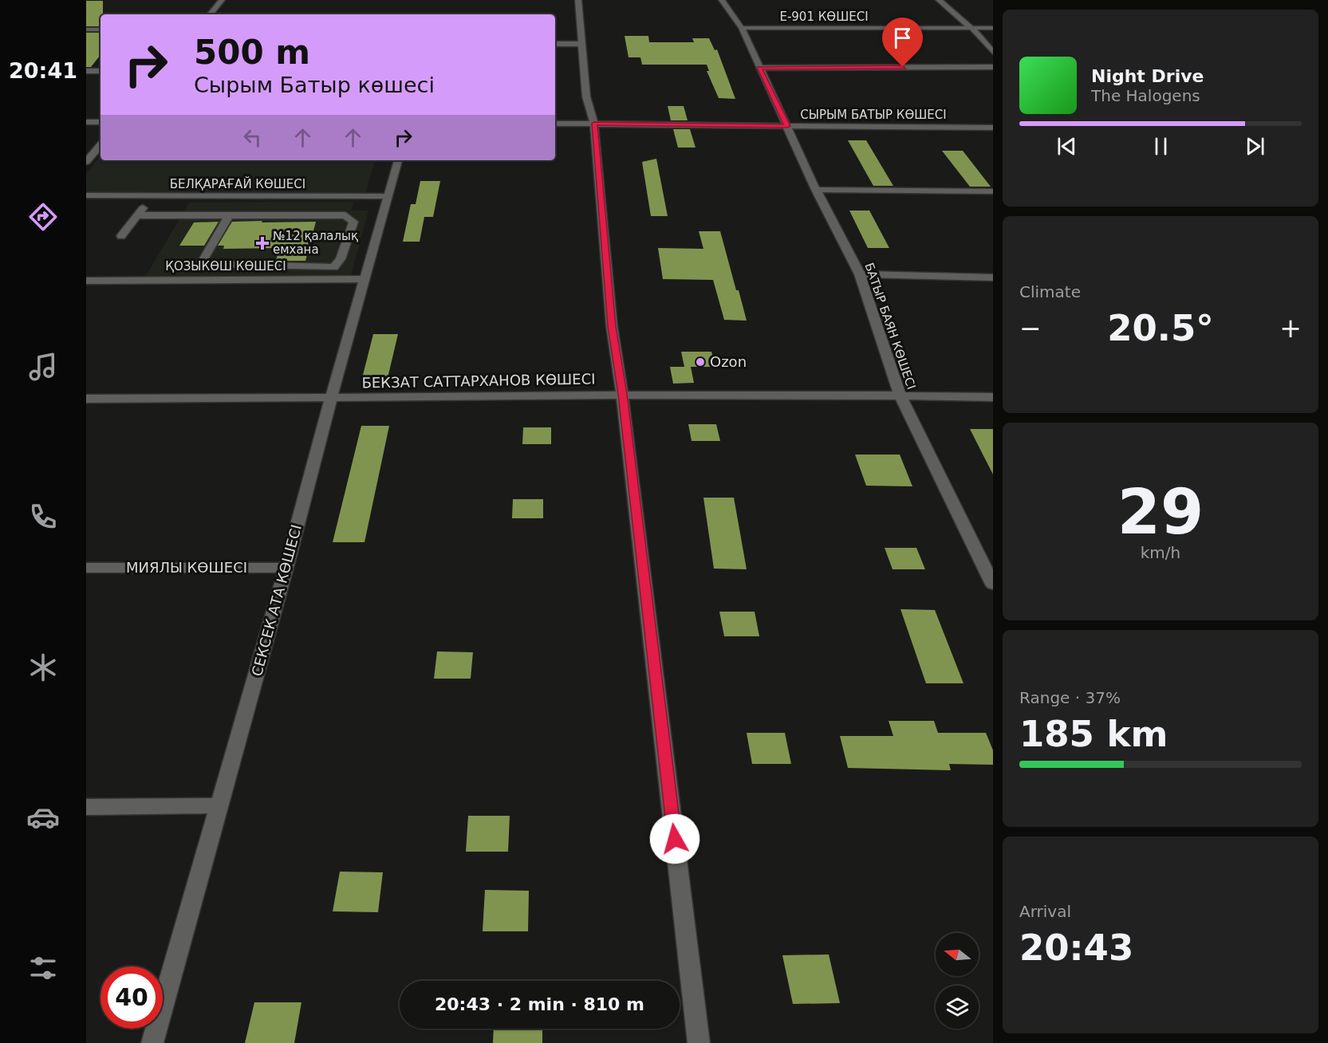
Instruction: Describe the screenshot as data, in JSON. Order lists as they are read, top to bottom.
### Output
{
  "streets": {
    "street": [
      "Е-901 КӨШЕСІ",
      "СЫРЫМ БАТЫР КӨШЕСІ",
      "БЕЛҚАРАҒАЙ КӨШЕСІ",
      "ҚОЗЫКӨШ КӨШЕСІ",
      "БАТЫР БАЯН КӨШЕСІ",
      "БЕКЗАТ САТТАРХАНОВ КӨШЕСІ",
      "МИЯЛЫ КӨШЕСІ",
      "СЕКСЕК АТА КӨШЕСІ"
    ]
  },
  "crossings": [
    ["Е-901 КӨШЕСІ", "БАТЫР БАЯН КӨШЕСІ"],
    ["СЫРЫМ БАТЫР КӨШЕСІ", "БАТЫР БАЯН КӨШЕСІ"],
    ["БЕЛҚАРАҒАЙ КӨШЕСІ", "СЕКСЕК АТА КӨШЕСІ"],
    ["ҚОЗЫКӨШ КӨШЕСІ", "СЕКСЕК АТА КӨШЕСІ"],
    ["БАТЫР БАЯН КӨШЕСІ", "БЕКЗАТ САТТАРХАНОВ КӨШЕСІ"],
    ["БЕКЗАТ САТТАРХАНОВ КӨШЕСІ", "СЕКСЕК АТА КӨШЕСІ"],
    ["МИЯЛЫ КӨШЕСІ", "СЕКСЕК АТА КӨШЕСІ"]
  ],
  "places": {
    "health": ["№12 қалалық емхана"],
    "other": ["Ozon"]
  },
  "north": "left",
  "page": {
    "tabs": "20:41",
    "turn": ["500 m", "Сырым Батыр көшесі"],
    "song": ["Night Drive", "The Halogens"],
    "tile": [
      "Climate",
      ["29", "km/h"],
      ["Range · 37%", "185 km"],
      ["Arrival", "20:43"]
    ],
    "heat": ["−", "20.5°", "+"],
    "limit": "40",
    "trip": "20:43 · 2 min · 810 m"
  }
}
